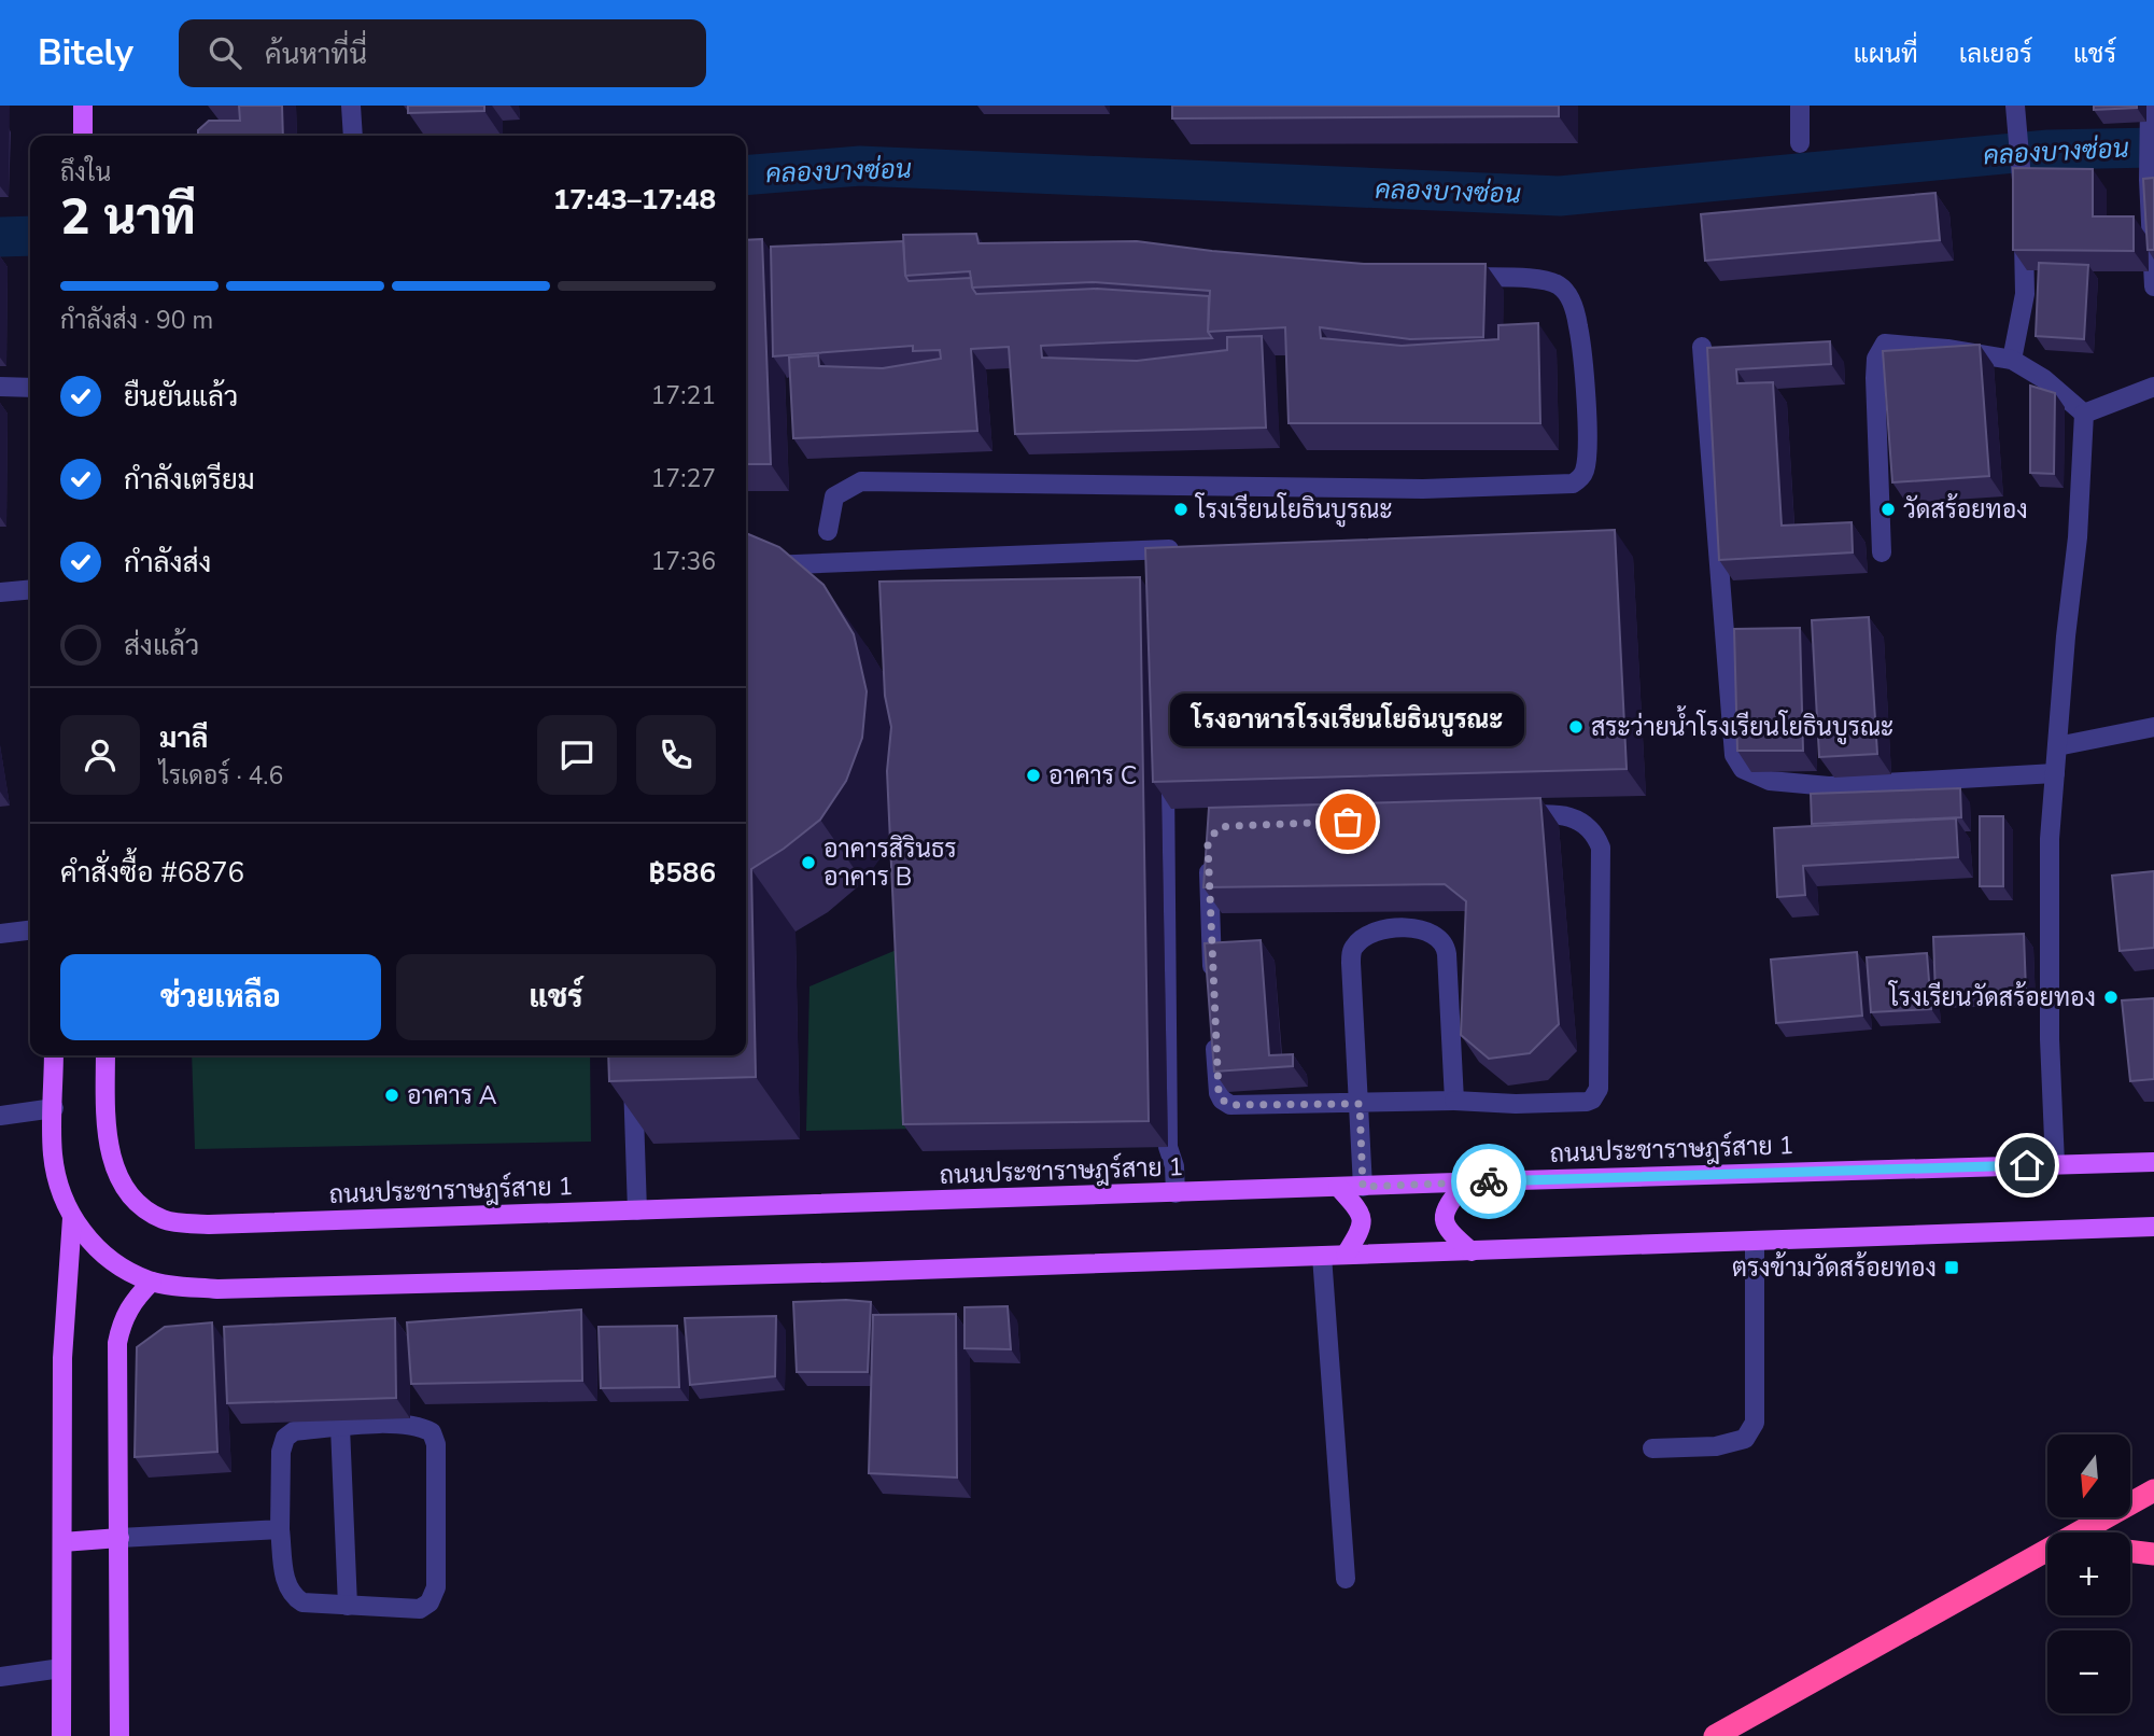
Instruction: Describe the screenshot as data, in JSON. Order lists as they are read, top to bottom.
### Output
{
  "streets": {
    "main road": ["ถนนประชาราษฎร์สาย 1"]
  },
  "water": ["คลองบางซ่อน"],
  "places": {
    "other": [
      "โรงเรียนโยธินบูรณะ",
      "วัดสร้อยทอง",
      "สระว่ายนํ้าโรงเรียนโยธินบูรณะ",
      "อาคาร C",
      "โรงอาหารโรงเรียนโยธินบูรณะ",
      "อาคารสิรินธร อาคาร B",
      "โรงเรียนวัดสร้อยทอง",
      "อาคาร A"
    ],
    "transit": ["ตรงข้ามวัดสร้อยทอง"]
  },
  "north": "bottom",
  "page": {
    "header": "Bitely",
    "search": "ค้นหาที่นี่",
    "nav": ["แผนที่", "เลเยอร์", "แชร์"],
    "heading": ["2 นาที", "ถึงใน", "17:43–17:48"],
    "panel": [
      "มาลี",
      "ไรเดอร์ · 4.6",
      "คำสั่งซื้อ #6876",
      "฿586"
    ],
    "bar": "กำลังส่ง · 90 m",
    "list": [
      ["ยืนยันแล้ว", "17:21"],
      ["กำลังเตรียม", "17:27"],
      ["กำลังส่ง", "17:36"],
      "ส่งแล้ว"
    ],
    "bubble": "โรงอาหารโรงเรียนโยธินบูรณะ",
    "buttons": ["ช่วยเหลือ", "แชร์"],
    "map_buttons": ["+", "−"]
  }
}
